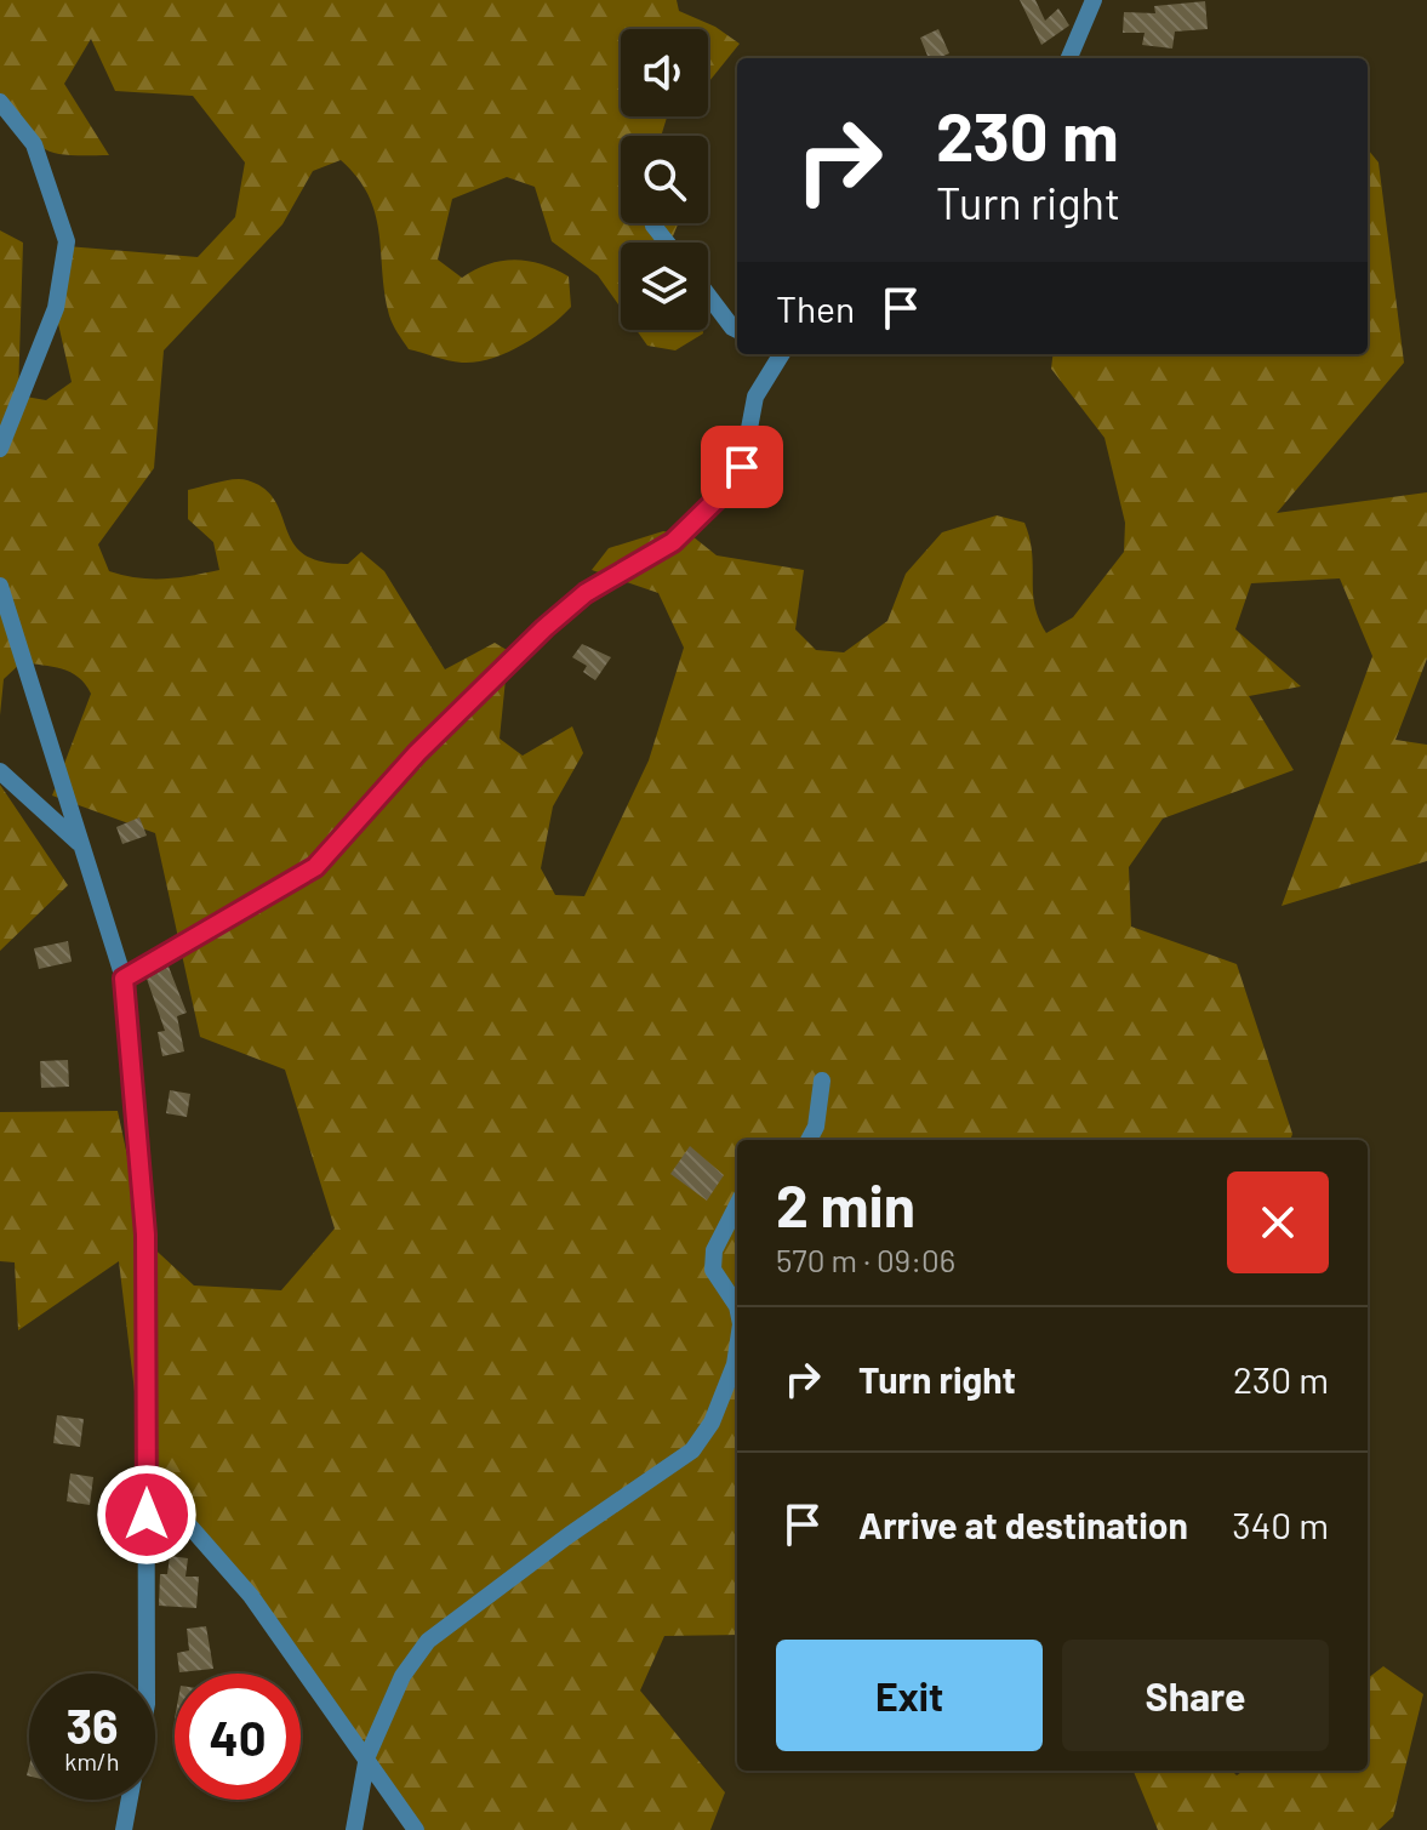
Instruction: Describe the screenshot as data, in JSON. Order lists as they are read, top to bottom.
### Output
{
  "page": {
    "turn": ["230 m", "Turn right"],
    "then": "Then",
    "heading": ["2 min", "570 m · 09:06"],
    "list": [
      {
        "name": "Turn right",
        "value": "230 m"
      },
      {
        "name": "Arrive at destination",
        "value": "340 m"
      }
    ],
    "buttons": ["Exit", "Share"],
    "speed": "36 km/h",
    "limit": "40"
  }
}
